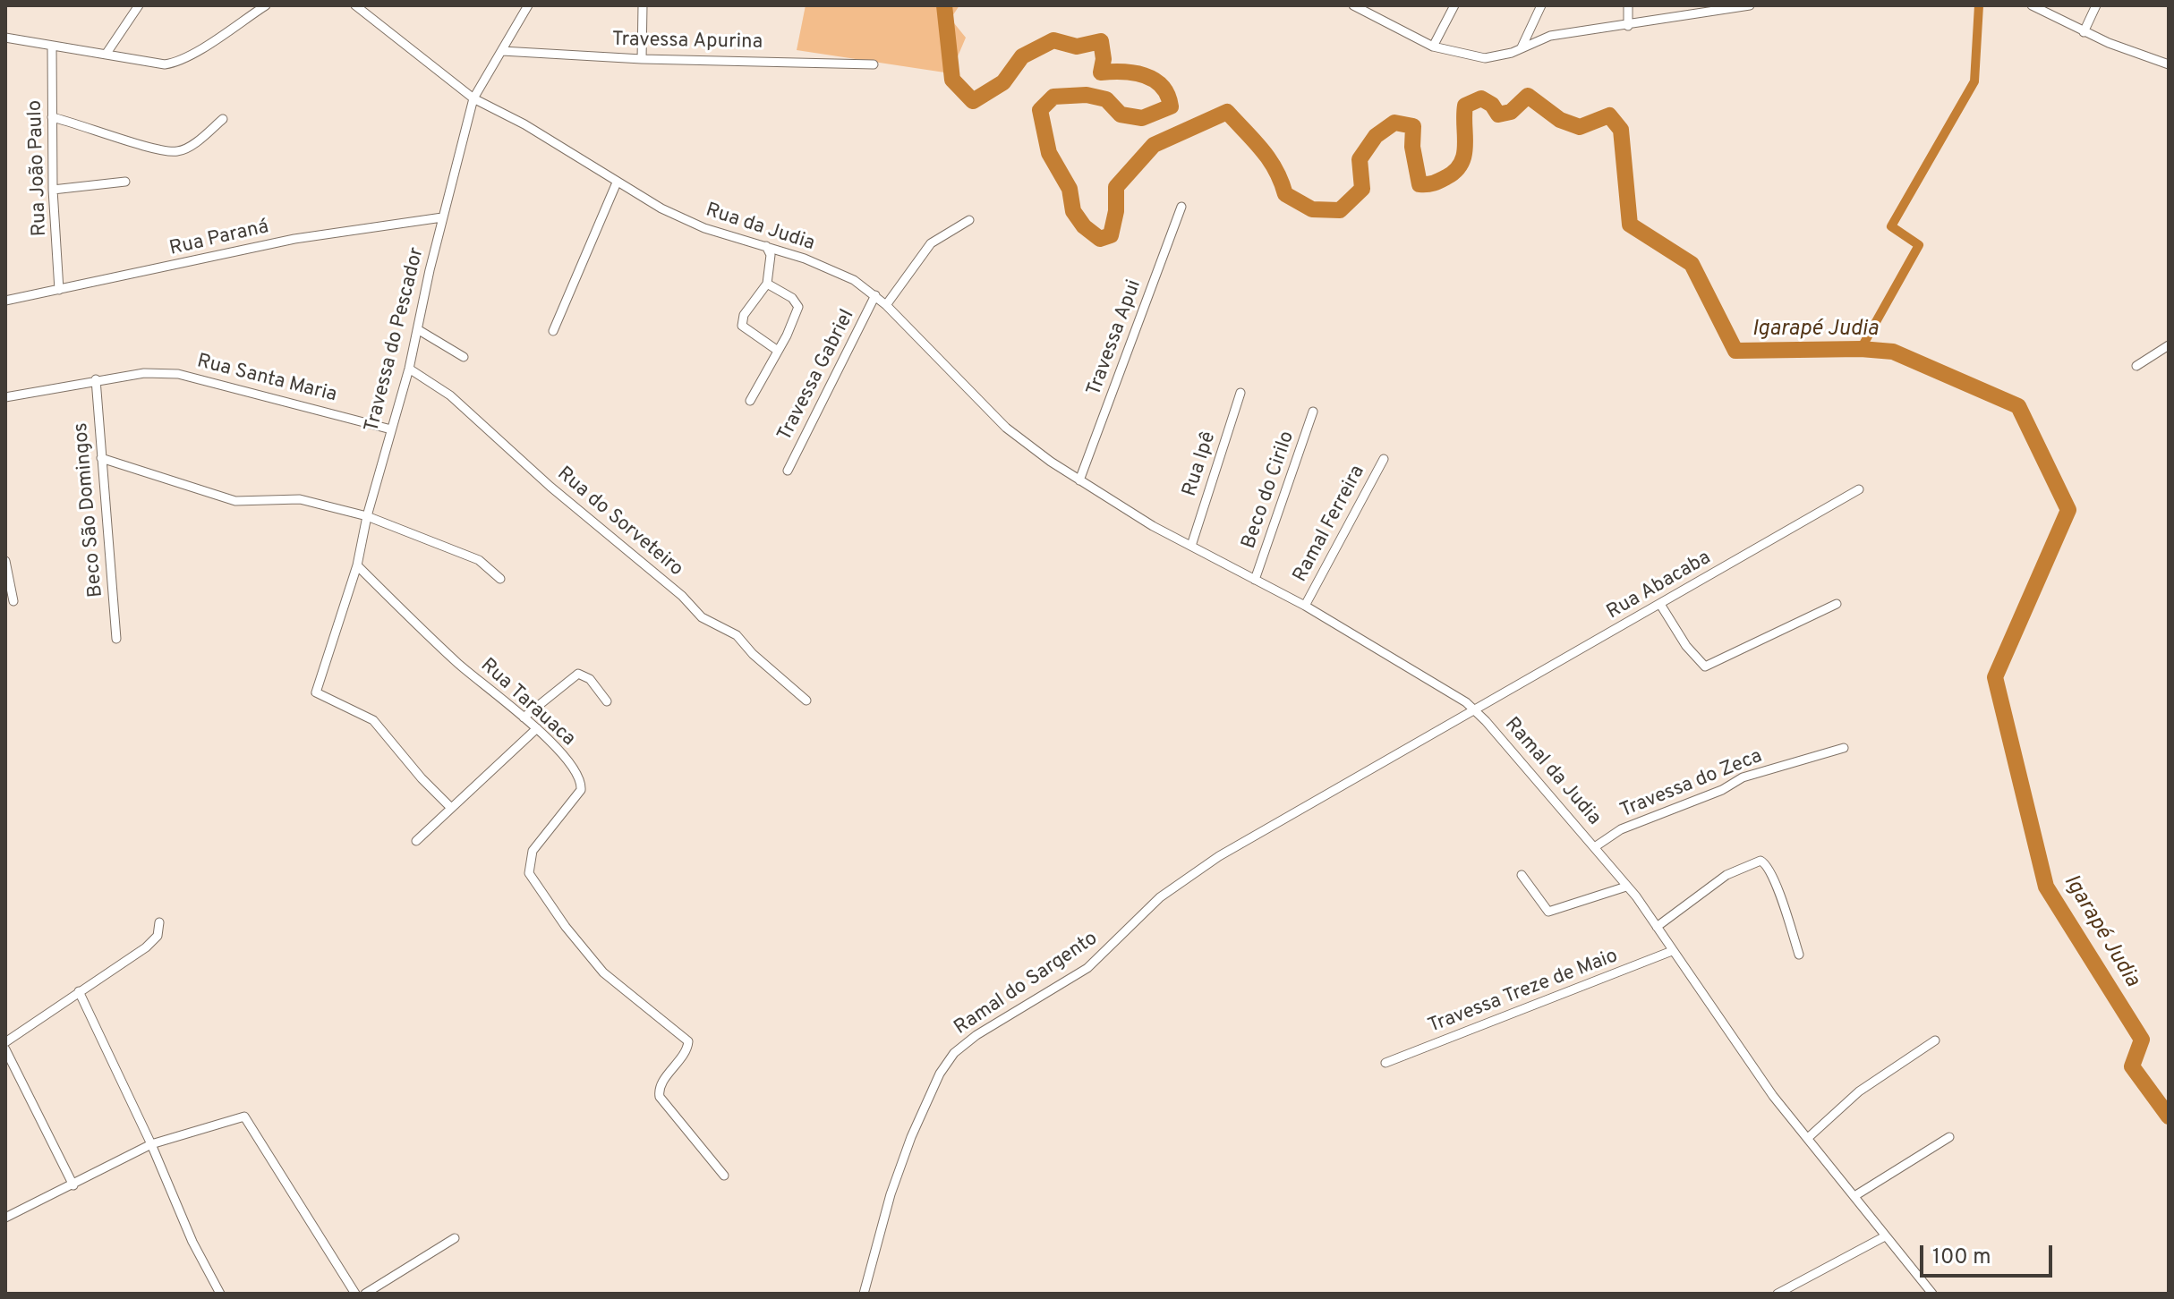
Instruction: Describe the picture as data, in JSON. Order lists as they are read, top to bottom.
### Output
{
  "streets": {
    "street": [
      "Travessa Apurina",
      "Rua João Paulo",
      "Rua da Judia",
      "Rua Paraná",
      "Travessa Apui",
      "Travessa do Pescador",
      "Travessa Gabriel",
      "Rua Santa Maria",
      "Rua Ipê",
      "Beco do Cirilo",
      "Beco São Domingos",
      "Rua do Sorveteiro",
      "Ramal Ferreira",
      "Rua Abacaba",
      "Rua Tarauaca",
      "Ramal da Judia",
      "Travessa do Zeca",
      "Ramal do Sargento",
      "Travessa Treze de Maio"
    ]
  },
  "crossings": [
    ["Travessa Apurina", "Travessa do Pescador"],
    ["Rua João Paulo", "Rua Paraná"],
    ["Rua da Judia", "Travessa do Pescador"],
    ["Rua da Judia", "Travessa Gabriel"],
    ["Rua da Judia", "Ramal da Judia"],
    ["Rua Paraná", "Travessa do Pescador"],
    ["Travessa Apui", "Ramal da Judia"],
    ["Travessa do Pescador", "Rua Santa Maria"],
    ["Travessa do Pescador", "Rua do Sorveteiro"],
    ["Travessa do Pescador", "Rua Tarauaca"],
    ["Rua Santa Maria", "Beco São Domingos"],
    ["Rua Ipê", "Ramal da Judia"],
    ["Beco do Cirilo", "Ramal da Judia"],
    ["Ramal Ferreira", "Ramal da Judia"],
    ["Rua Abacaba", "Ramal da Judia"],
    ["Rua Abacaba", "Ramal do Sargento"],
    ["Ramal da Judia", "Travessa do Zeca"],
    ["Ramal da Judia", "Ramal do Sargento"],
    ["Ramal da Judia", "Travessa Treze de Maio"]
  ],
  "water": ["Igarapé Judia"],
  "scale_bar": "100 m"
}
